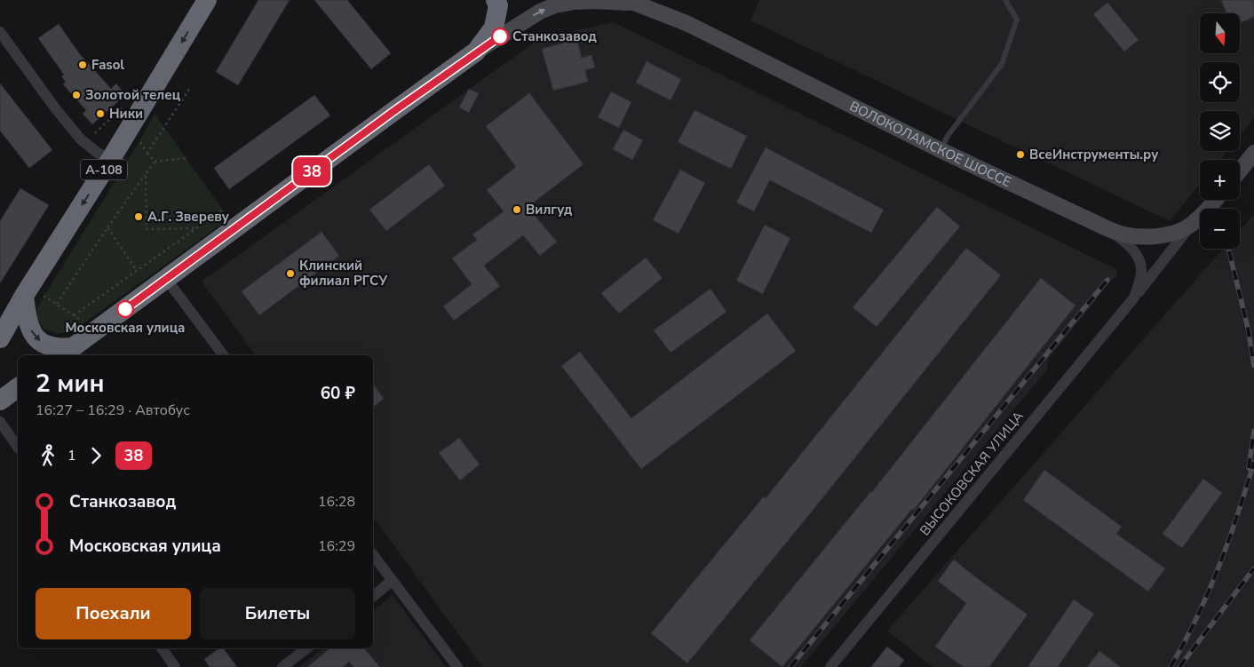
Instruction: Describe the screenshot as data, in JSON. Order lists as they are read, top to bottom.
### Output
{
  "streets": {
    "highway": ["А-108"],
    "street": ["ВОЛОКОЛАМСКОЕ ШОССЕ", "ВЫСОКОВСКАЯ УЛИЦА"]
  },
  "crossings": [
    ["ВОЛОКОЛАМСКОЕ ШОССЕ", "ВЫСОКОВСКАЯ УЛИЦА"]
  ],
  "places": [
    "Станкозавод",
    "Fasol",
    "Золотой телец",
    "Ники",
    "ВсеИнструменты.ру",
    "Вилгуд",
    "А.Г. Звереву",
    "Клинский филиал РГСУ",
    "Московская улица"
  ],
  "lines": ["bus line 38"],
  "north": "bottom",
  "page": {
    "on_map": "38",
    "map_buttons": ["+", "−"],
    "heading": ["2 мин", "16:27 – 16:29 · Автобус", "60 ₽"],
    "legs": ["1", "38"],
    "list": [
      {
        "name": "Станкозавод",
        "value": "16:28"
      },
      {
        "name": "Московская улица",
        "value": "16:29"
      }
    ],
    "buttons": ["Поехали", "Билеты"]
  }
}
